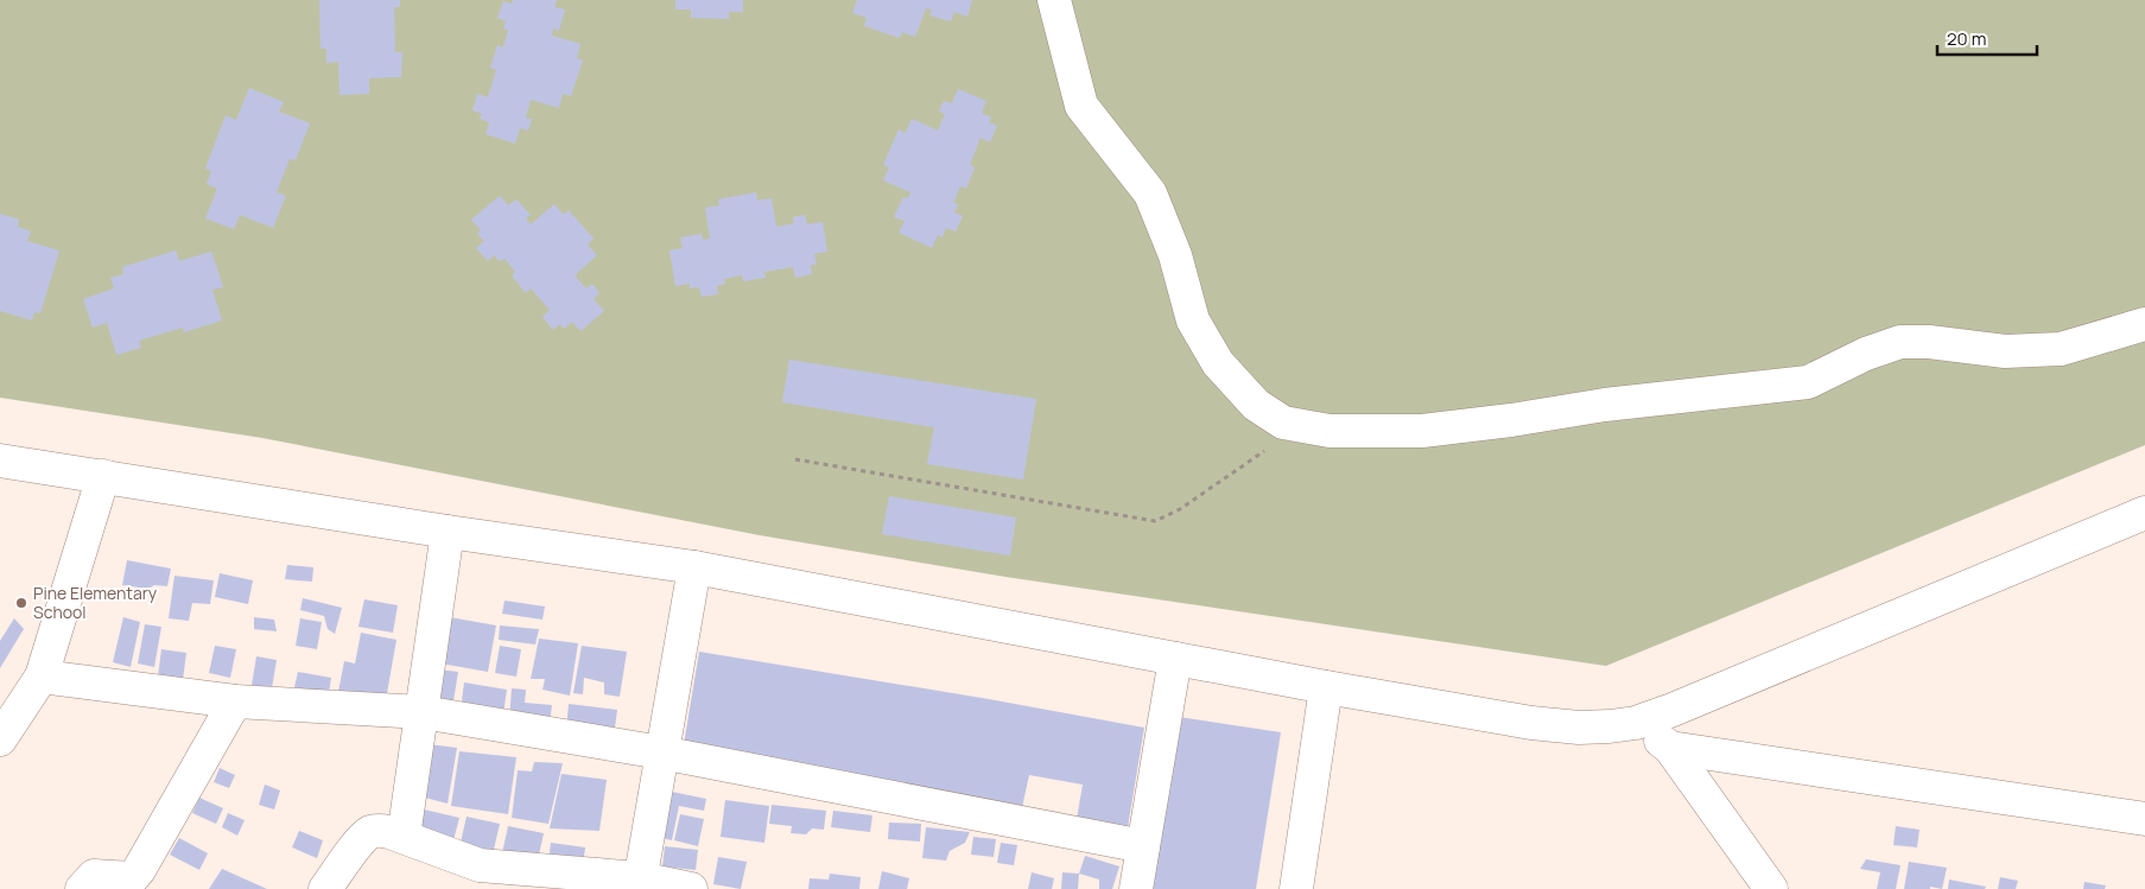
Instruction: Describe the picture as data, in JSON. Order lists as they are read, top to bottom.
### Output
{
  "places": ["Pine Elementary School"],
  "scale_bar": "20 m"
}
